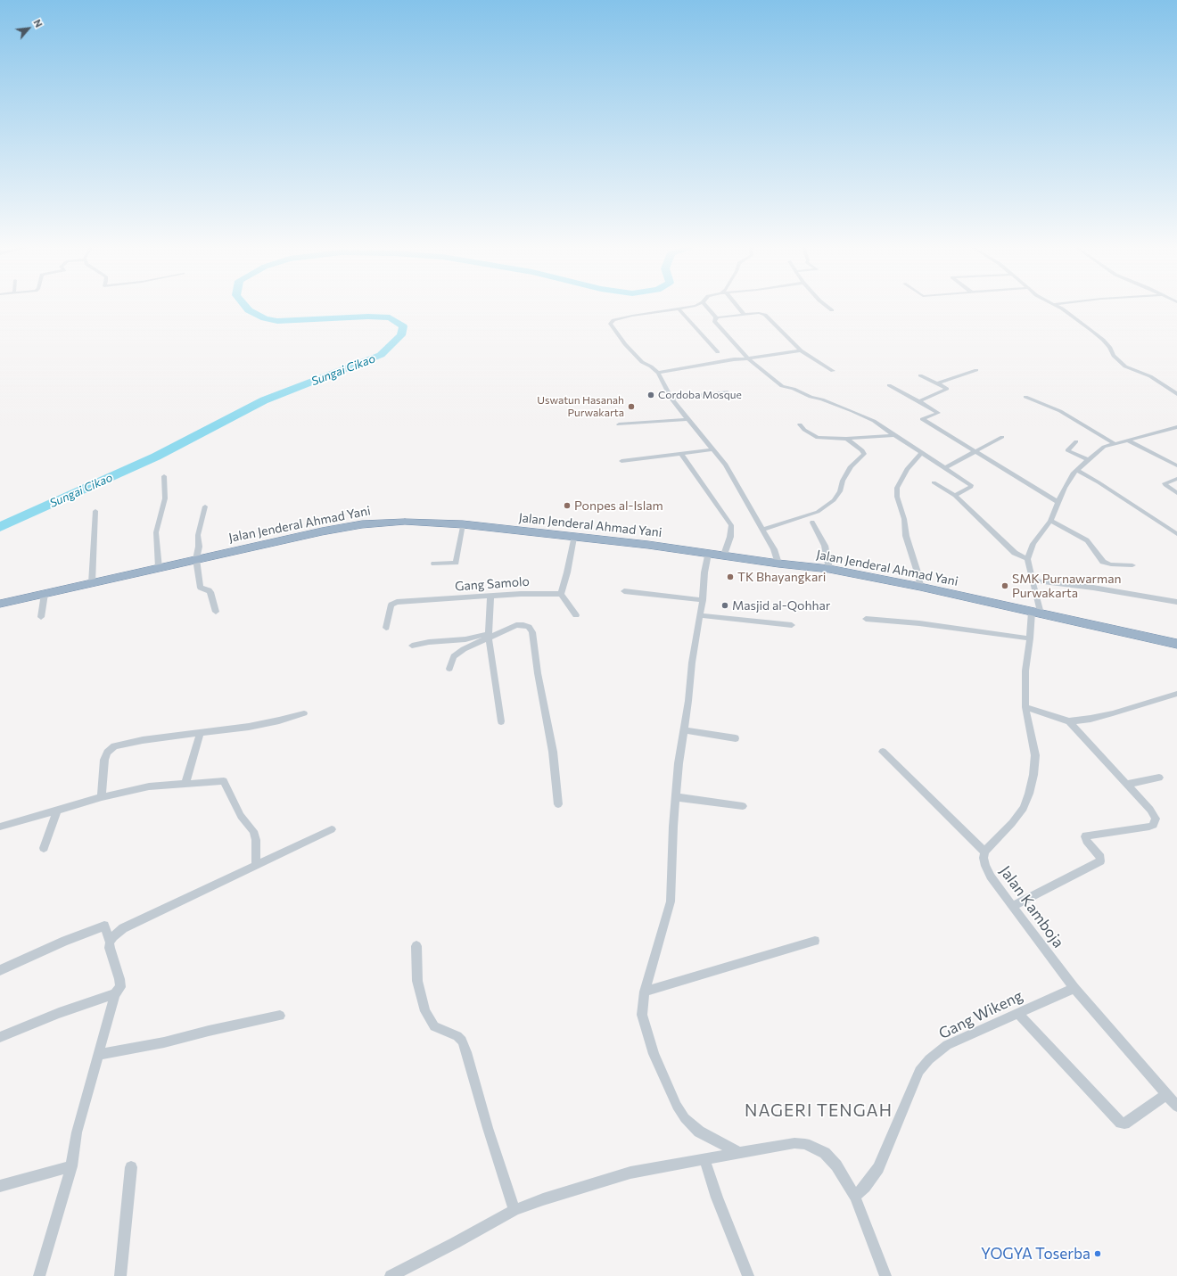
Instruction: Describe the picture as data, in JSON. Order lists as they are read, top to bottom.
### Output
{
  "streets": {
    "highway": ["Jalan Jenderal Ahmad Yani"],
    "street": ["Gang Samolo", "Jalan Kamboja", "Gang Wikeng"]
  },
  "crossings": [
    ["Jalan Kamboja", "Gang Wikeng"]
  ],
  "districts": ["NAGERI TENGAH"],
  "water": ["Sungai Cikao"],
  "places": [
    "Cordoba Mosque",
    "Uswatun Hasanah Purwakarta",
    "Ponpes al-Islam",
    "TK Bhayangkari",
    "SMK Purnawarman Purwakarta",
    "Masjid al-Qohhar",
    "YOGYA Toserba"
  ],
  "north": "top right"
}
